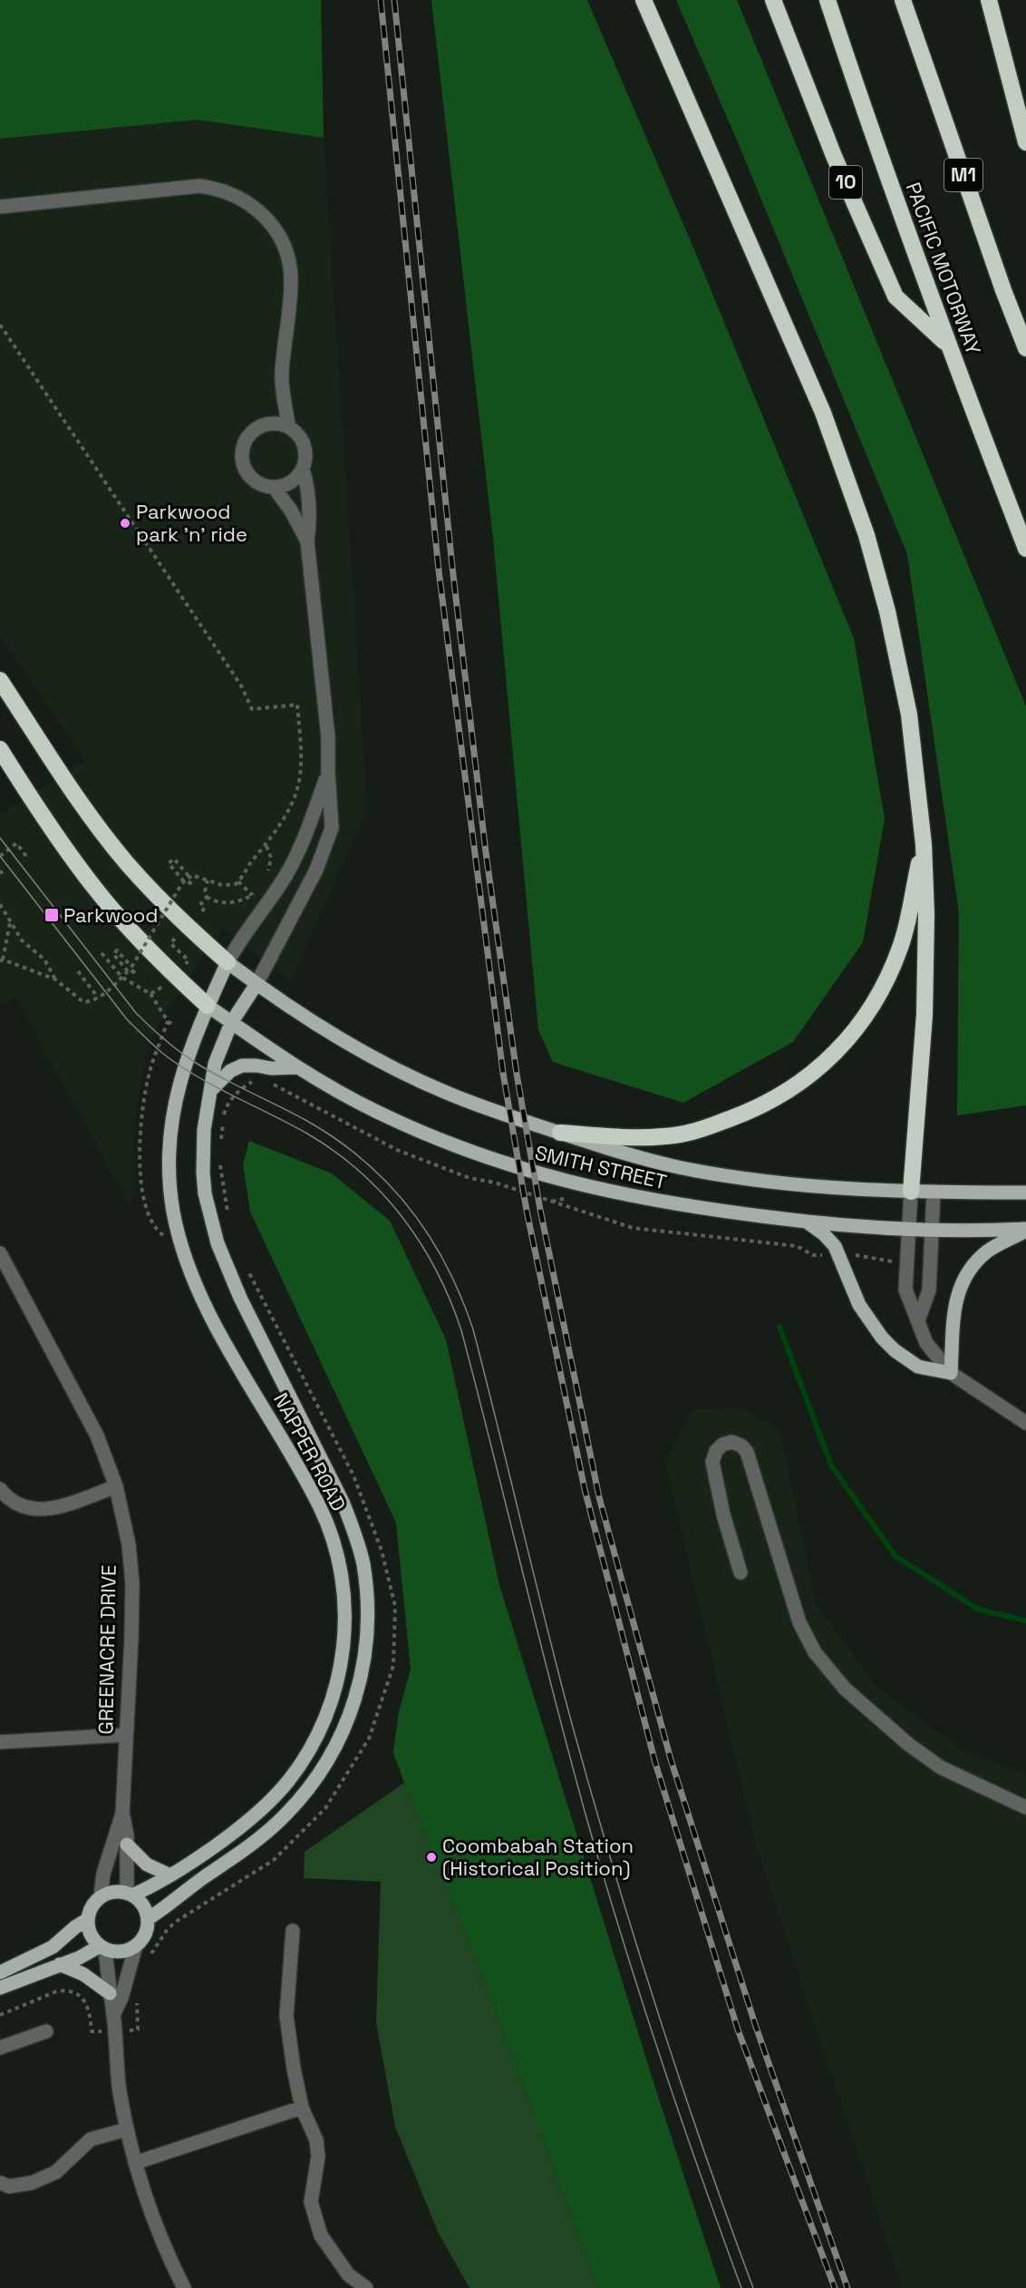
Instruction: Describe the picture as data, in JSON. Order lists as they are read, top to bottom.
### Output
{
  "streets": {
    "highway": ["M1", "10", "PACIFIC MOTORWAY"],
    "main road": ["SMITH STREET", "NAPPER ROAD"],
    "street": ["GREENACRE DRIVE"]
  },
  "crossings": [
    ["10", "PACIFIC MOTORWAY"],
    ["SMITH STREET", "NAPPER ROAD"],
    ["NAPPER ROAD", "GREENACRE DRIVE"]
  ],
  "places": {
    "other": ["Parkwood park 'n' ride", "Coombabah Station (Historical Position)"],
    "transit": ["Parkwood"]
  }
}
